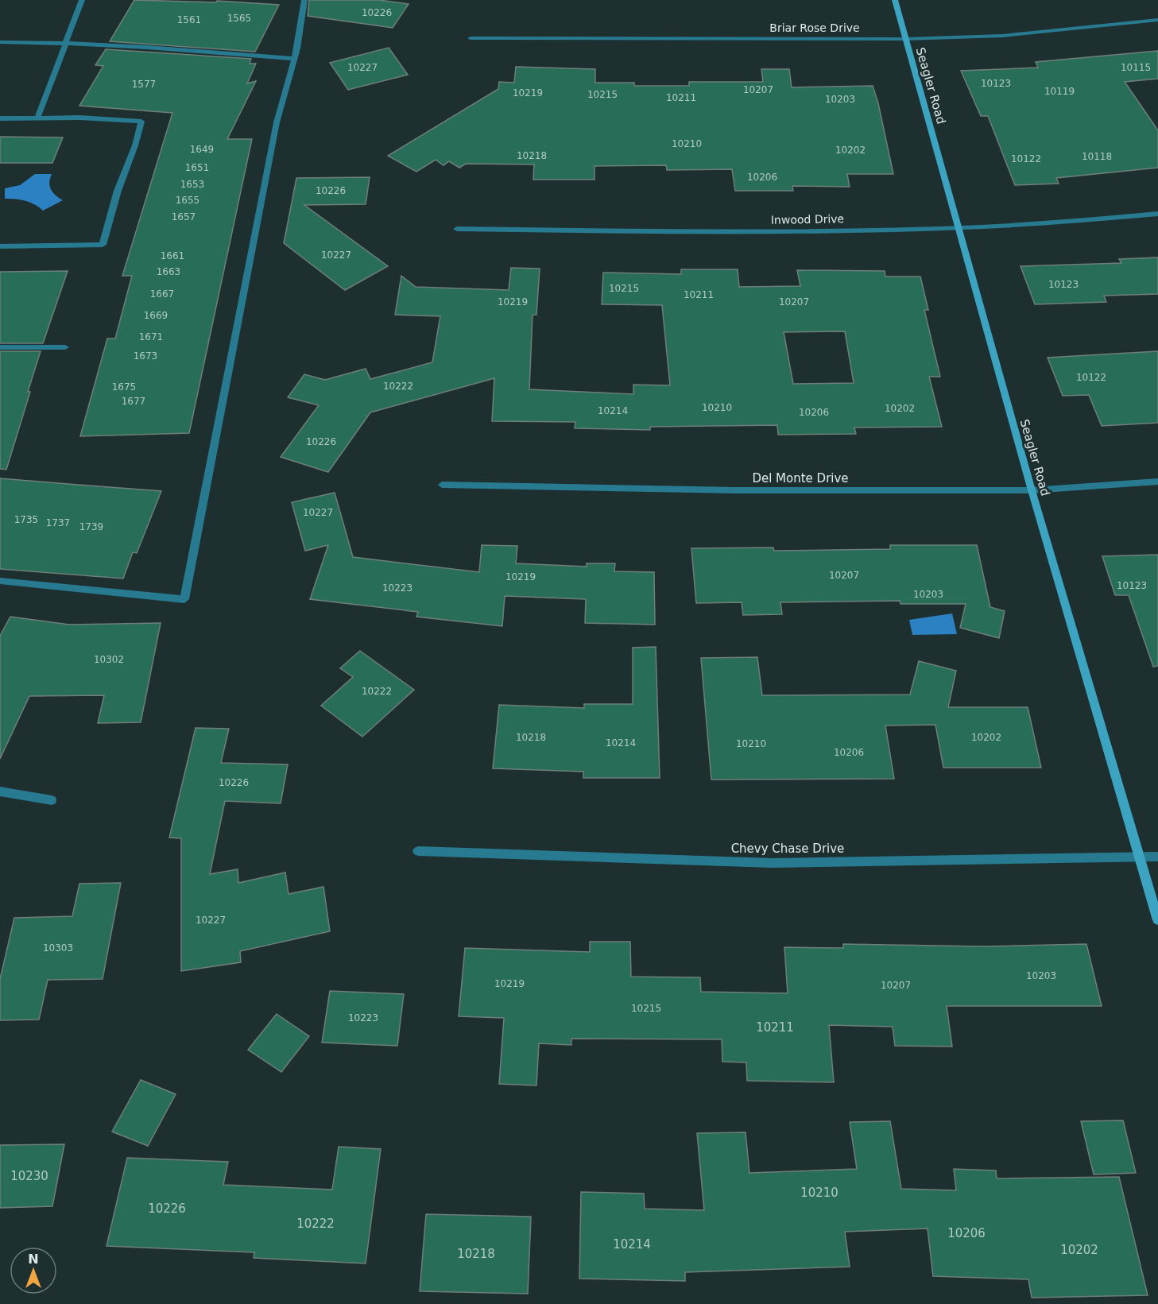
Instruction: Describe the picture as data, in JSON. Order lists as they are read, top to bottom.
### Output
{
  "streets": {
    "street": [
      "Briar Rose Drive",
      "Seagler Road",
      "Inwood Drive",
      "Del Monte Drive",
      "Chevy Chase Drive"
    ]
  },
  "crossings": [
    ["Briar Rose Drive", "Seagler Road"],
    ["Seagler Road", "Inwood Drive"],
    ["Seagler Road", "Del Monte Drive"],
    ["Seagler Road", "Chevy Chase Drive"]
  ],
  "house_numbers": [
    "10226",
    "1565",
    "1561",
    "10227",
    "10115",
    "10123",
    "1577",
    "10207",
    "10119",
    "10219",
    "10215",
    "10211",
    "10203",
    "10210",
    "1649",
    "10202",
    "10218",
    "10118",
    "10122",
    "1651",
    "10206",
    "1653",
    "10226",
    "1655",
    "1657",
    "10227",
    "1661",
    "1663",
    "10123",
    "10215",
    "1667",
    "10211",
    "10219",
    "10207",
    "1669",
    "1671",
    "1673",
    "10122",
    "10222",
    "1675",
    "1677",
    "10210",
    "10202",
    "10214",
    "10206",
    "10226",
    "10227",
    "1735",
    "1737",
    "1739",
    "10207",
    "10219",
    "10123",
    "10223",
    "10203",
    "10302",
    "10222",
    "10218",
    "10202",
    "10214",
    "10210",
    "10206",
    "10226",
    "10227",
    "10303",
    "10203",
    "10219",
    "10207",
    "10215",
    "10223",
    "10211",
    "10230",
    "10210",
    "10226",
    "10222",
    "10206",
    "10214",
    "10202",
    "10218"
  ],
  "north": "top"
}
